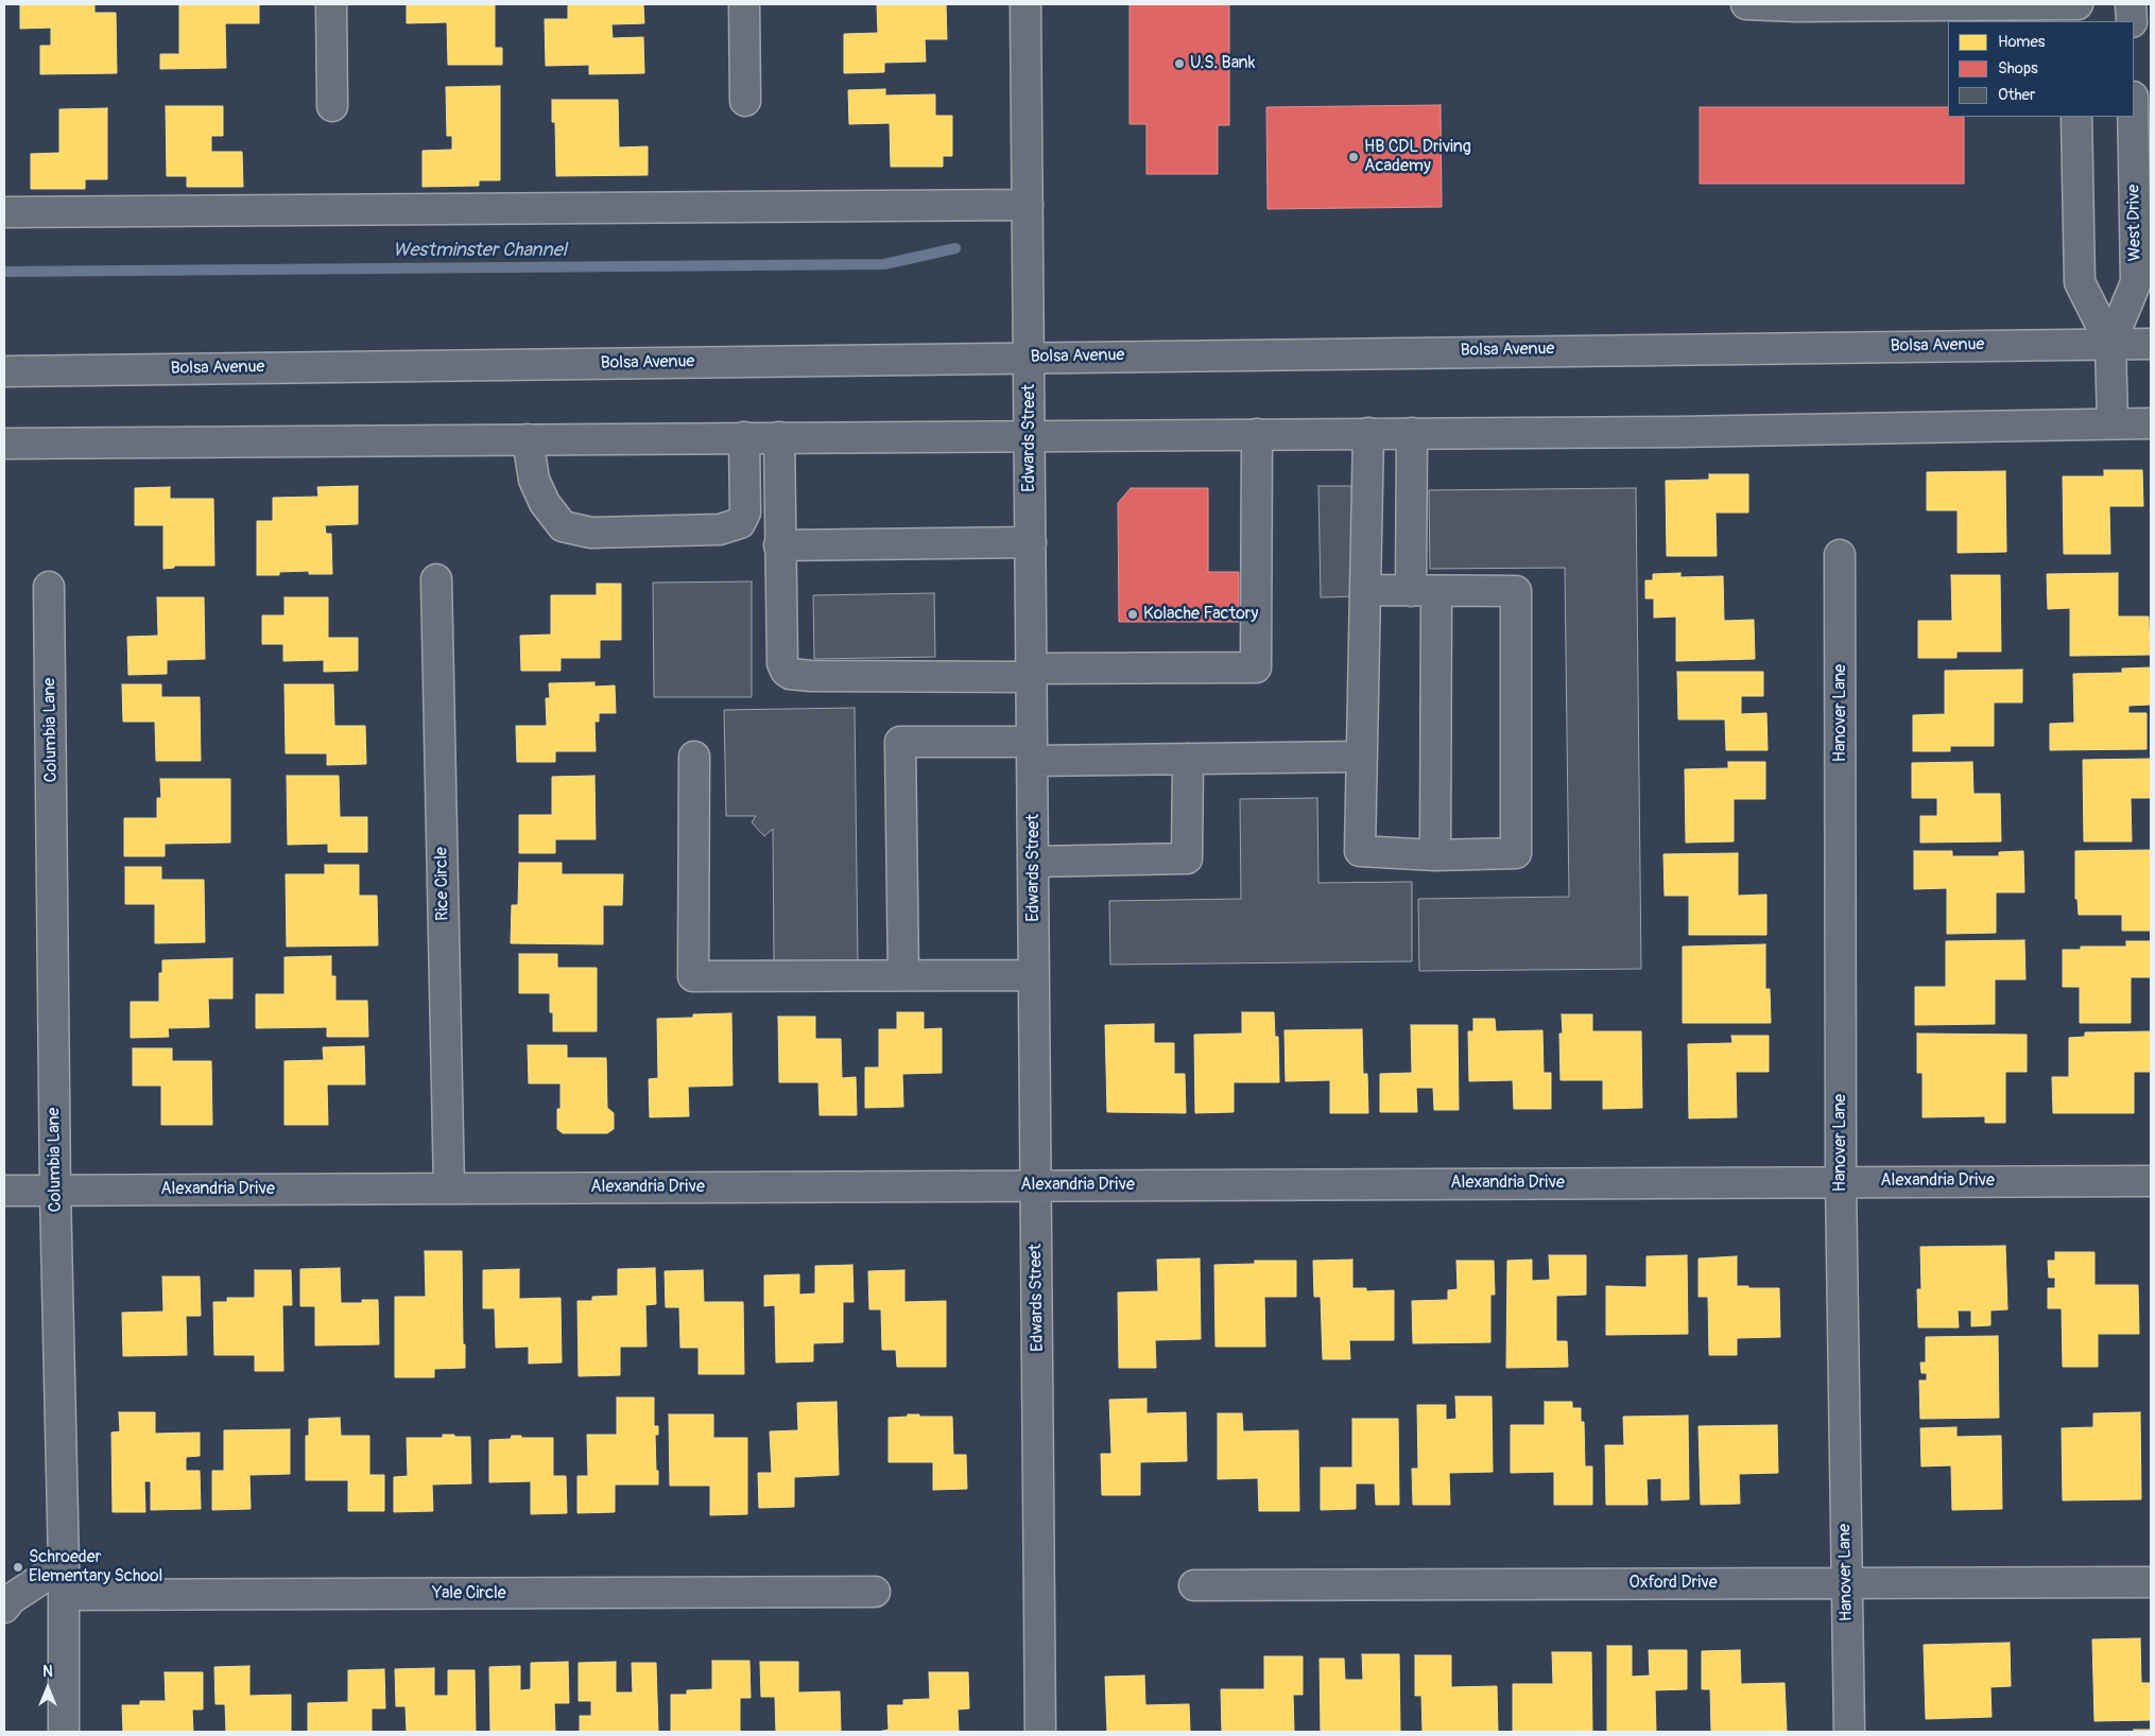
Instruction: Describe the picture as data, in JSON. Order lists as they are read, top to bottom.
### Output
{
  "streets": {
    "street": [
      "West Drive",
      "Bolsa Avenue",
      "Edwards Street",
      "Hanover Lane",
      "Columbia Lane",
      "Rice Circle",
      "Alexandria Drive",
      "Oxford Drive",
      "Yale Circle"
    ]
  },
  "crossings": [
    ["West Drive", "Bolsa Avenue"],
    ["Bolsa Avenue", "Edwards Street"],
    ["Edwards Street", "Alexandria Drive"],
    ["Hanover Lane", "Alexandria Drive"],
    ["Hanover Lane", "Oxford Drive"],
    ["Columbia Lane", "Alexandria Drive"],
    ["Columbia Lane", "Yale Circle"],
    ["Rice Circle", "Alexandria Drive"]
  ],
  "water": ["Westminster Channel"],
  "places": [
    "U.S. Bank",
    "HB CDL Driving Academy",
    "Kolache Factory",
    "Schroeder Elementary School"
  ],
  "legend": ["Homes", "Shops", "Other"],
  "north": "top"
}
